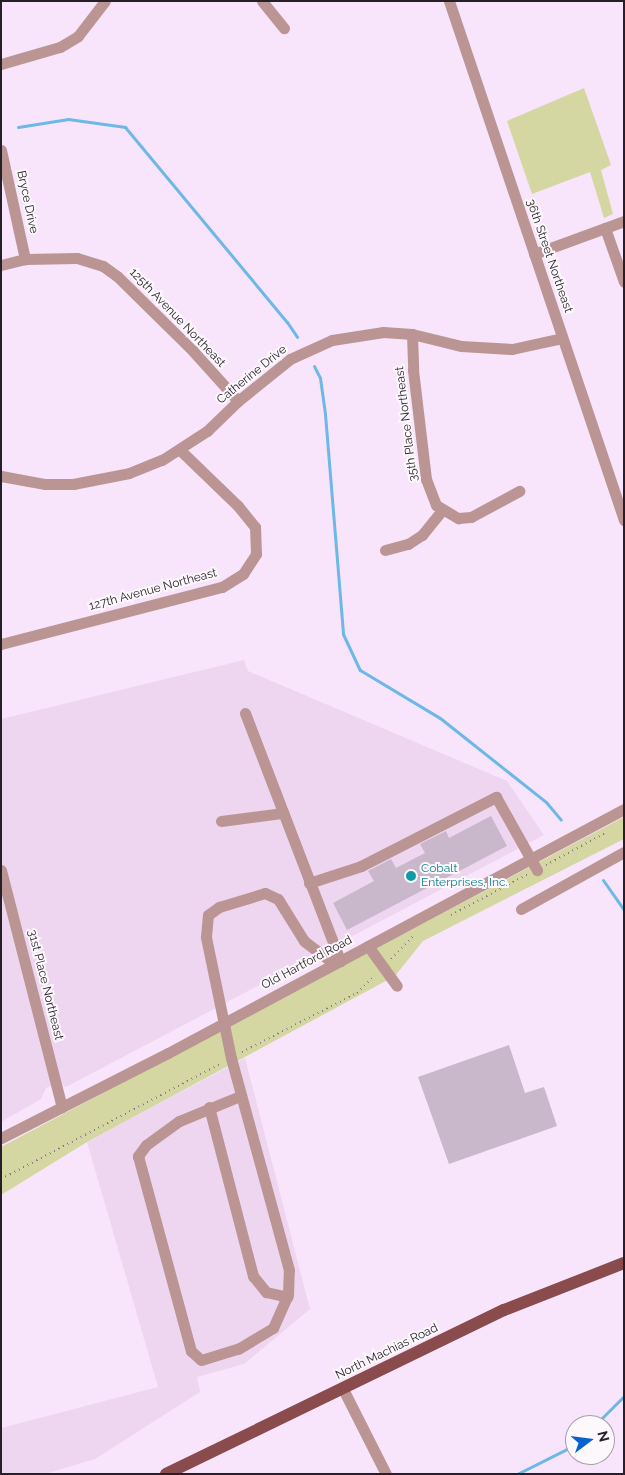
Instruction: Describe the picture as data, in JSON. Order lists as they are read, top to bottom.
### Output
{
  "streets": {
    "main road": ["North Machias Road"],
    "street": [
      "Bryce Drive",
      "36th Street Northeast",
      "125th Avenue Northeast",
      "Catherine Drive",
      "35th Place Northeast",
      "127th Avenue Northeast",
      "Old Hartford Road",
      "31st Place Northeast"
    ]
  },
  "crossings": [
    ["Bryce Drive", "125th Avenue Northeast"],
    ["36th Street Northeast", "Catherine Drive"],
    ["125th Avenue Northeast", "Catherine Drive"],
    ["Catherine Drive", "35th Place Northeast"],
    ["Catherine Drive", "127th Avenue Northeast"],
    ["Old Hartford Road", "31st Place Northeast"]
  ],
  "places": ["Cobalt Enterprises, Inc."],
  "north": "right"
}
